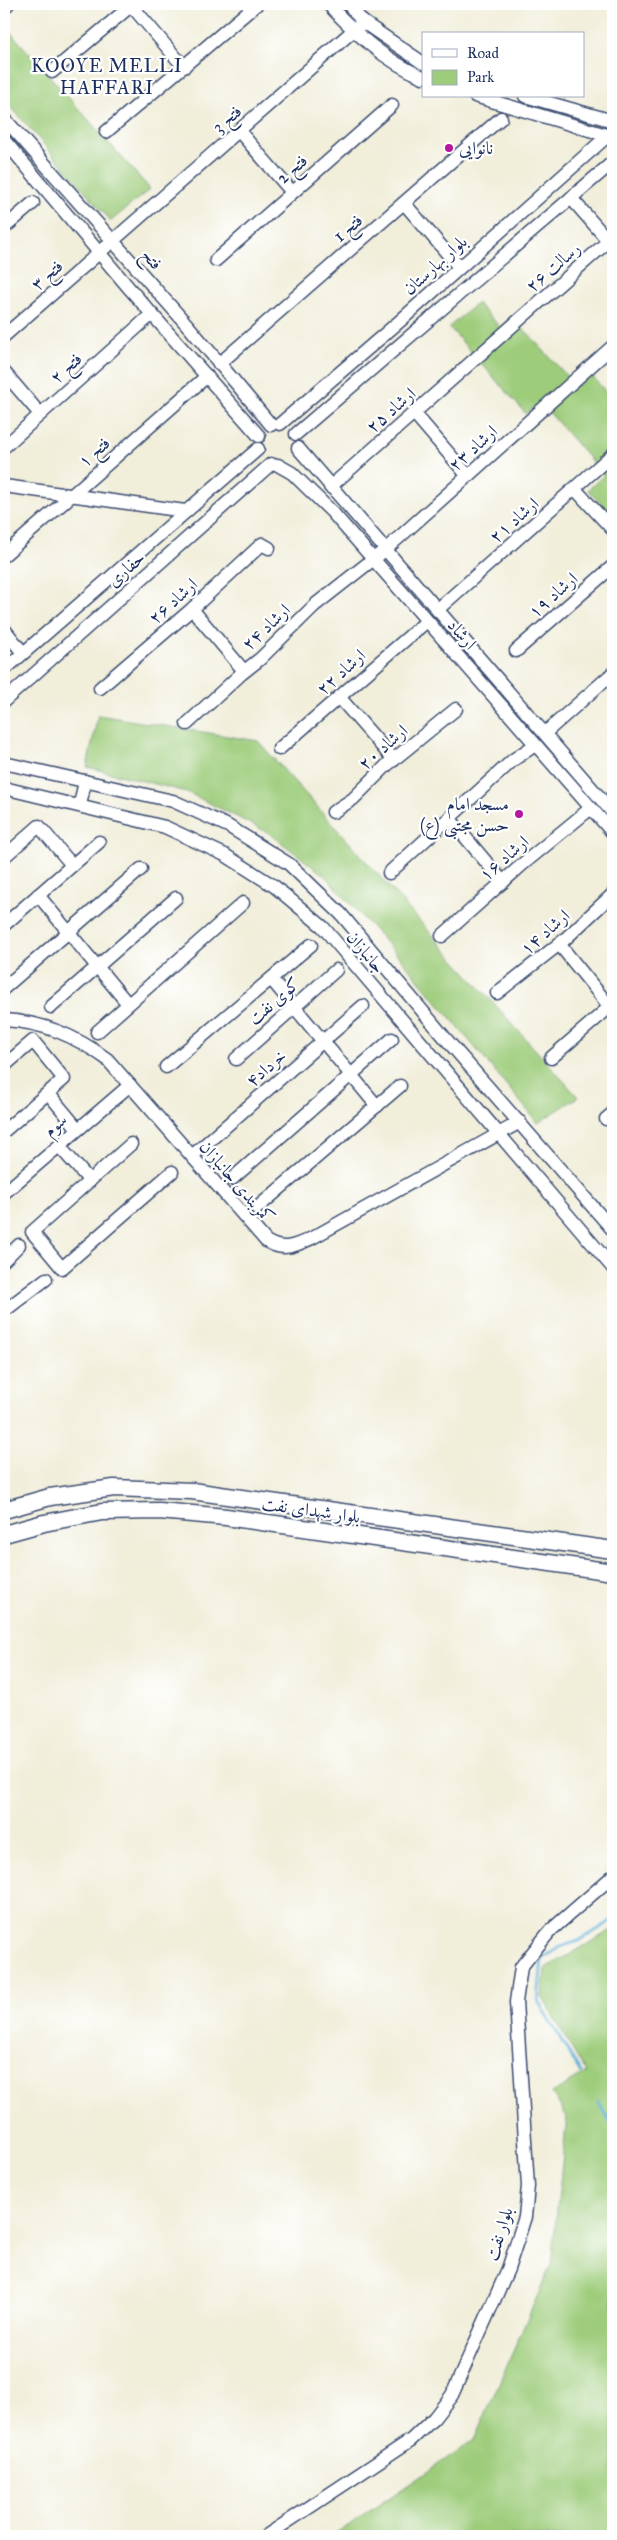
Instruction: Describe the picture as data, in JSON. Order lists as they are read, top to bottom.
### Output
{
  "streets": {
    "main road": ["بلوار شهدای نفت"],
    "street": [
      "فتح 3",
      "فتح 2",
      "فتح 1",
      "فتح",
      "بلوار بهارستان",
      "رسالت ۲۶",
      "فتح ۳",
      "فتح ۲",
      "ارشاد ۲۵",
      "ارشاد ۲۳",
      "فتح ۱",
      "ارشاد ۲۱",
      "حفاری",
      "ارشاد ۱۹",
      "ارشاد ۲۶",
      "ارشاد ۲۴",
      "ارشاد",
      "ارشاد ۲۲",
      "ارشاد ۲۰",
      "ارشاد ۱۶",
      "ارشاد ۱۴",
      "جانبازان",
      "کوی نفت",
      "خرداد۴",
      "سوم",
      "کمربندی جانبازان",
      "بلوار نفت"
    ]
  },
  "crossings": [
    ["فتح 3", "فتح"],
    ["فتح 3", "فتح ۳"],
    ["فتح 1", "فتح"],
    ["فتح", "بلوار بهارستان"],
    ["فتح", "فتح ۳"],
    ["فتح", "فتح ۲"],
    ["فتح", "فتح ۱"],
    ["فتح", "حفاری"],
    ["فتح", "ارشاد"],
    ["بلوار بهارستان", "حفاری"],
    ["بلوار بهارستان", "ارشاد"],
    ["رسالت ۲۶", "ارشاد ۲۵"],
    ["ارشاد ۲۵", "ارشاد"],
    ["ارشاد ۲۳", "ارشاد ۲۴"],
    ["ارشاد ۲۳", "ارشاد"],
    ["ارشاد ۲۱", "ارشاد"],
    ["حفاری", "ارشاد"],
    ["ارشاد ۲۴", "ارشاد"],
    ["ارشاد", "ارشاد ۲۲"],
    ["ارشاد", "ارشاد ۱۶"],
    ["جانبازان", "کمربندی جانبازان"],
    ["خرداد۴", "کمربندی جانبازان"],
    ["سوم", "کمربندی جانبازان"]
  ],
  "districts": ["KOOYE MELLI HAFFARI"],
  "places": ["نانوايى", "مسجد امام حسن مجتبی (ع)"],
  "legend": ["Road", "Park"]
}
